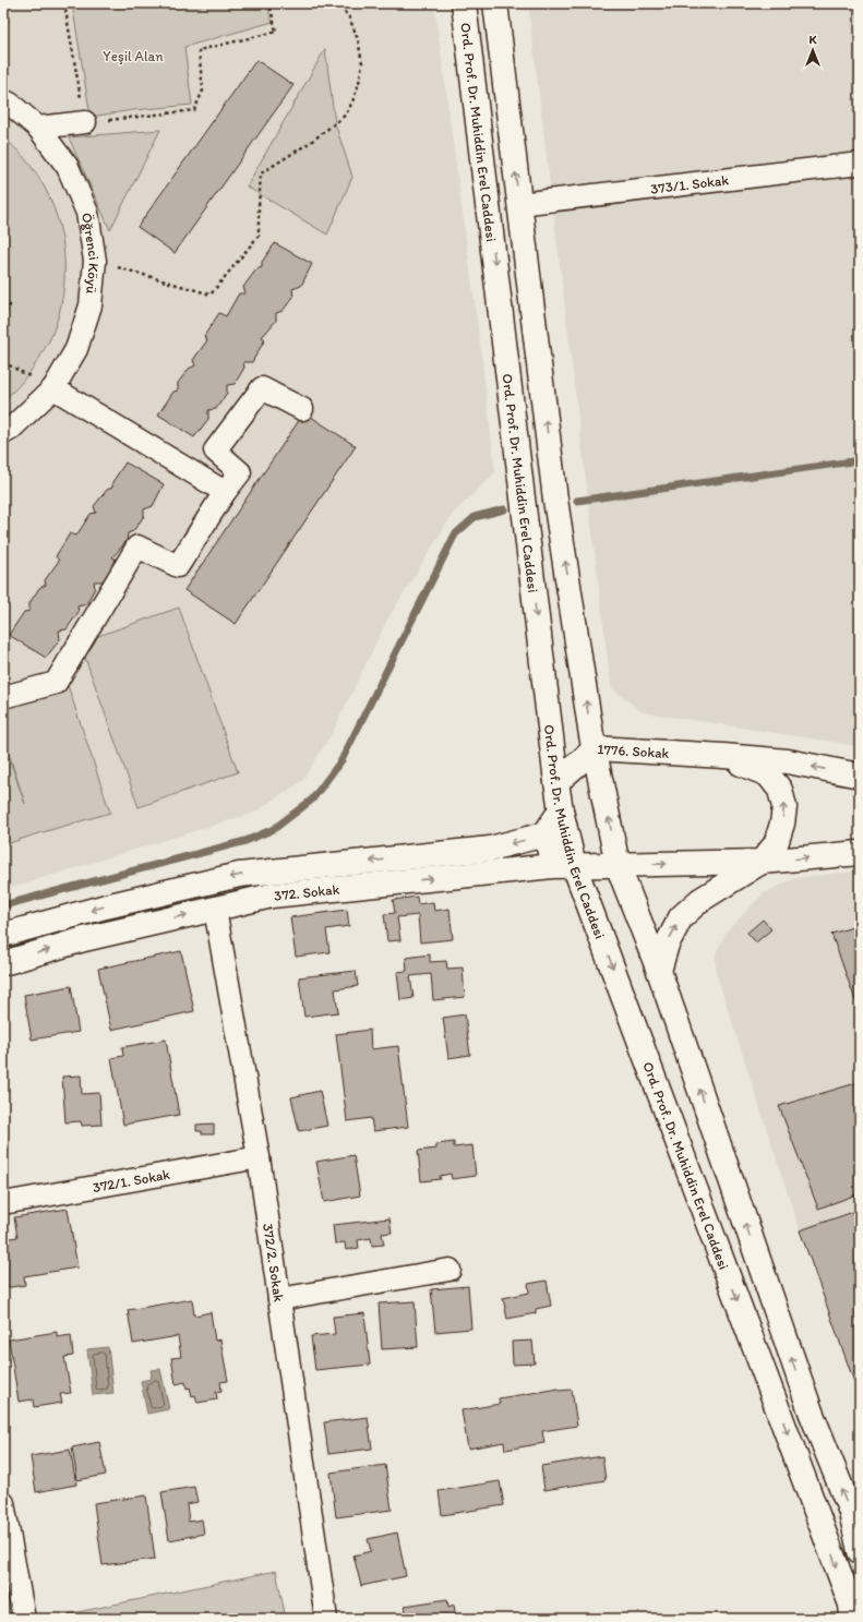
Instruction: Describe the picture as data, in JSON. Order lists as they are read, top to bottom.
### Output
{
  "streets": {
    "main road": ["Ord. Prof. Dr. Muhiddin Erel Caddesi", "1776. Sokak", "372. Sokak"],
    "street": [
      "373/1. Sokak",
      "Öğrenci Köyü",
      "372/1. Sokak",
      "372/2. Sokak"
    ]
  },
  "crossings": [
    ["Ord. Prof. Dr. Muhiddin Erel Caddesi", "1776. Sokak"],
    ["Ord. Prof. Dr. Muhiddin Erel Caddesi", "372. Sokak"],
    ["1776. Sokak", "372. Sokak"],
    ["372. Sokak", "372/2. Sokak"],
    ["372/1. Sokak", "372/2. Sokak"]
  ],
  "parks": ["Yeşil Alan"],
  "north": "top"
}
